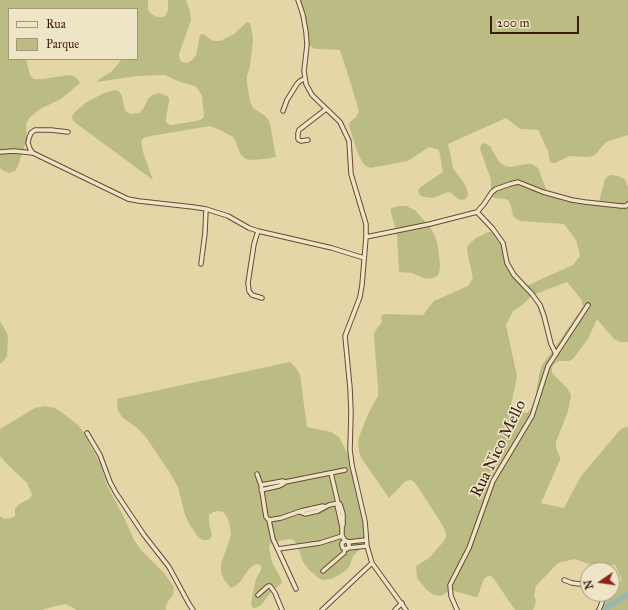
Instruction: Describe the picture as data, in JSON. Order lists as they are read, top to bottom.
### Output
{
  "streets": {
    "street": ["Rua Nico Mello"]
  },
  "legend": ["Rua", "Parque"],
  "scale_bar": "200 m",
  "north": "left"
}
